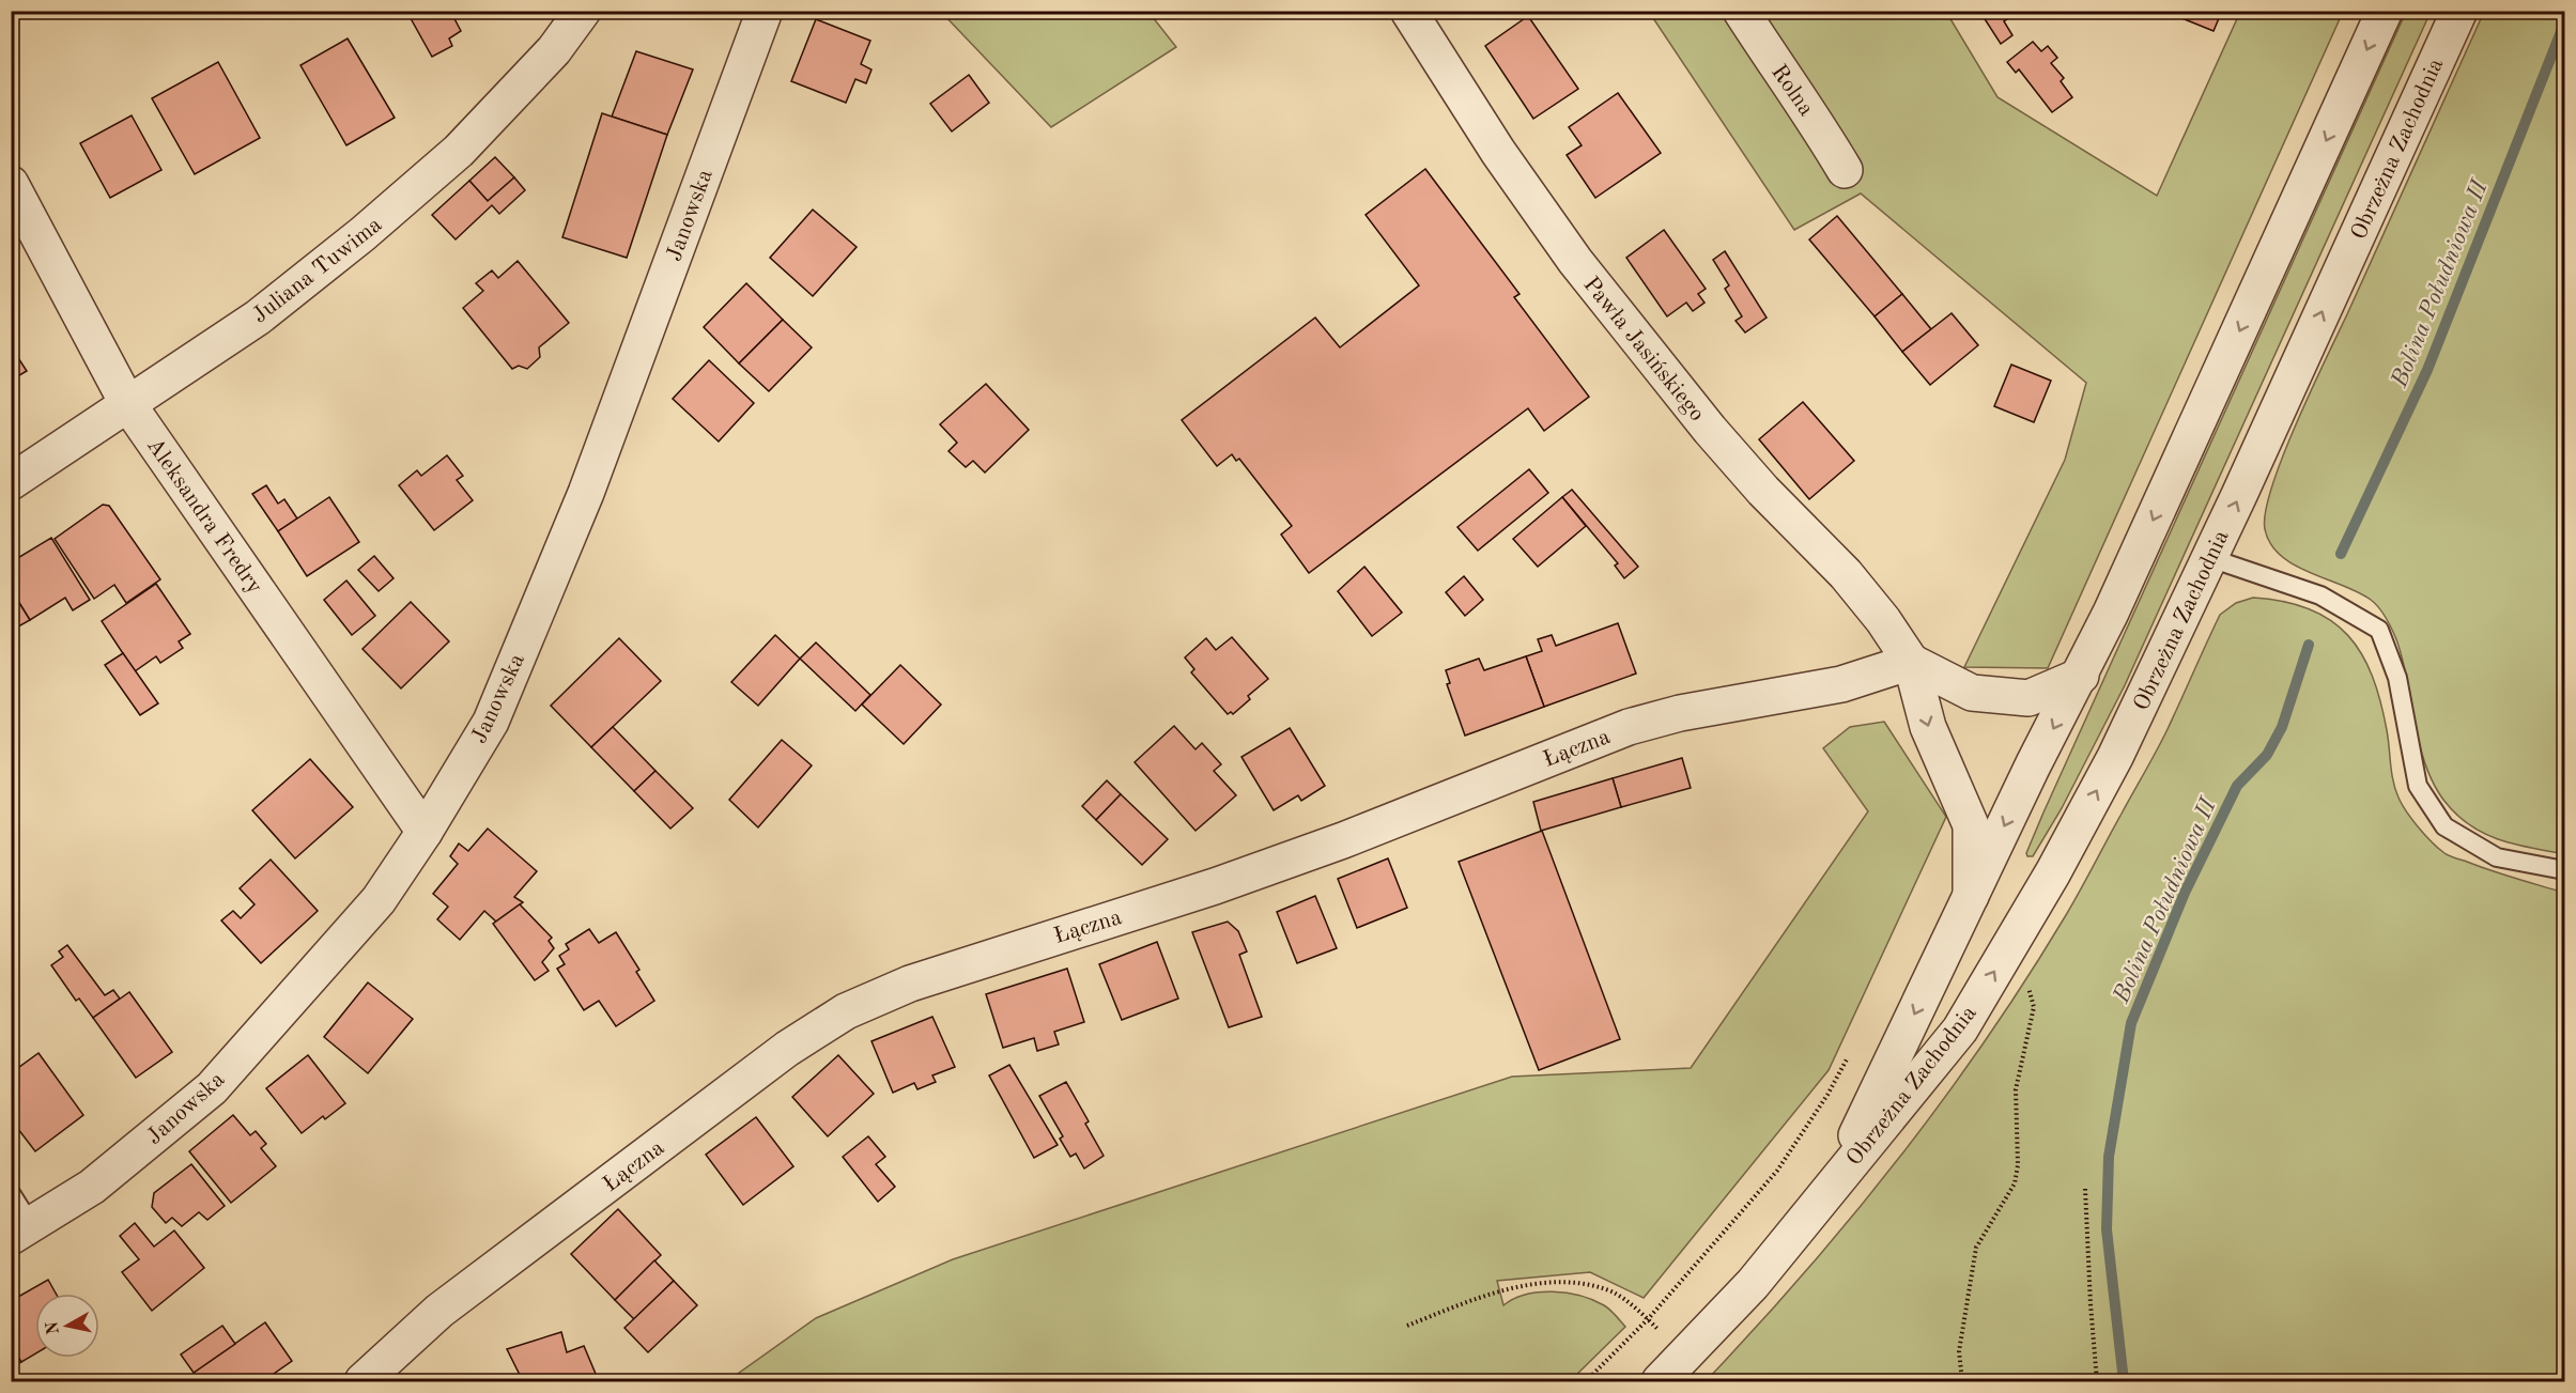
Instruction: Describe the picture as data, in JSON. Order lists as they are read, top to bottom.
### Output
{
  "streets": {
    "street": [
      "Rolna",
      "Obrzeżna Zachodnia",
      "Janowska",
      "Juliana Tuwima",
      "Pawła Jasińskiego",
      "Aleksandra Fredry",
      "Łączna"
    ]
  },
  "crossings": [
    ["Obrzeżna Zachodnia", "Pawła Jasińskiego"],
    ["Janowska", "Aleksandra Fredry"],
    ["Juliana Tuwima", "Aleksandra Fredry"],
    ["Pawła Jasińskiego", "Łączna"]
  ],
  "water": ["Bolina Południowa II"],
  "north": "left"
}
